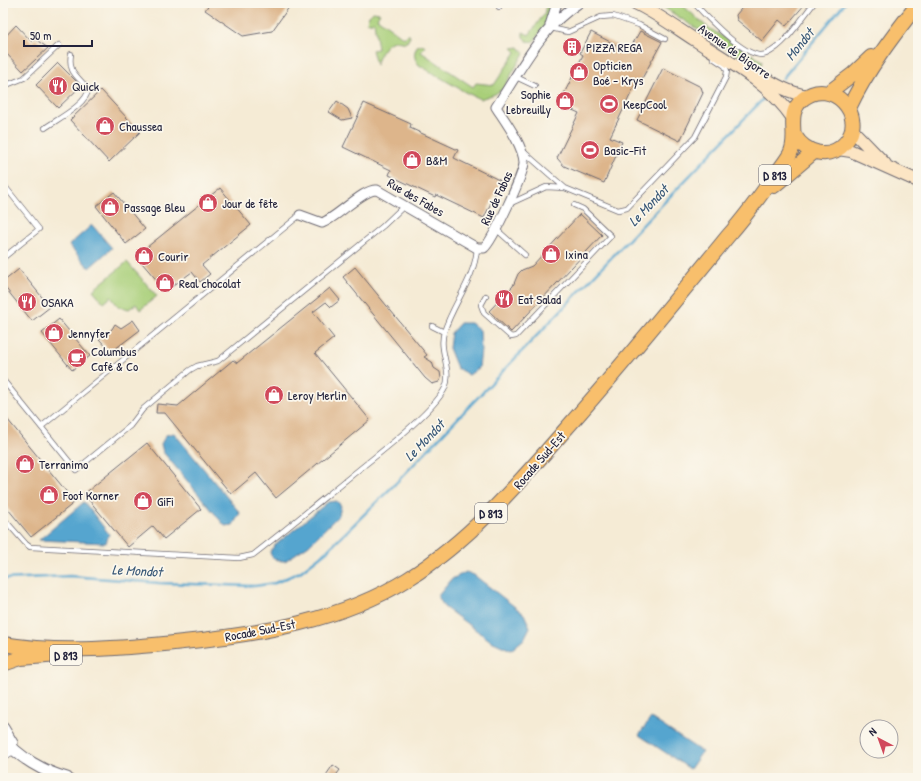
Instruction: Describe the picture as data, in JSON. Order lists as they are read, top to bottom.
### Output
{
  "streets": {
    "main road": ["Avenue de Bigorre", "D 813", "Rocade Sud-Est"],
    "street": ["Rue des Fabes", "Rue de Fabas"]
  },
  "crossings": [
    ["Avenue de Bigorre", "Rocade Sud-Est"],
    ["Rue des Fabes", "Rue de Fabas"]
  ],
  "water": ["Mondot", "Le Mondot"],
  "places": {
    "building": ["PIZZA REGA"],
    "shop": [
      "Opticien Boé - Krys",
      "Sophie Lebreuilly",
      "Chaussea",
      "B&M",
      "Jour de fête",
      "Passage Bleu",
      "Ixina",
      "Courir",
      "Real chocolat",
      "Jennyfer",
      "Leroy Merlin",
      "Terranimo",
      "Foot Korner",
      "GiFi"
    ],
    "restaurant": ["Quick", "Eat Salad", "OSAKA"],
    "sports": ["KeepCool", "Basic-Fit"],
    "cafe": ["Columbus Café & Co"]
  },
  "scale_bar": "50 m",
  "north": "top left"
}
